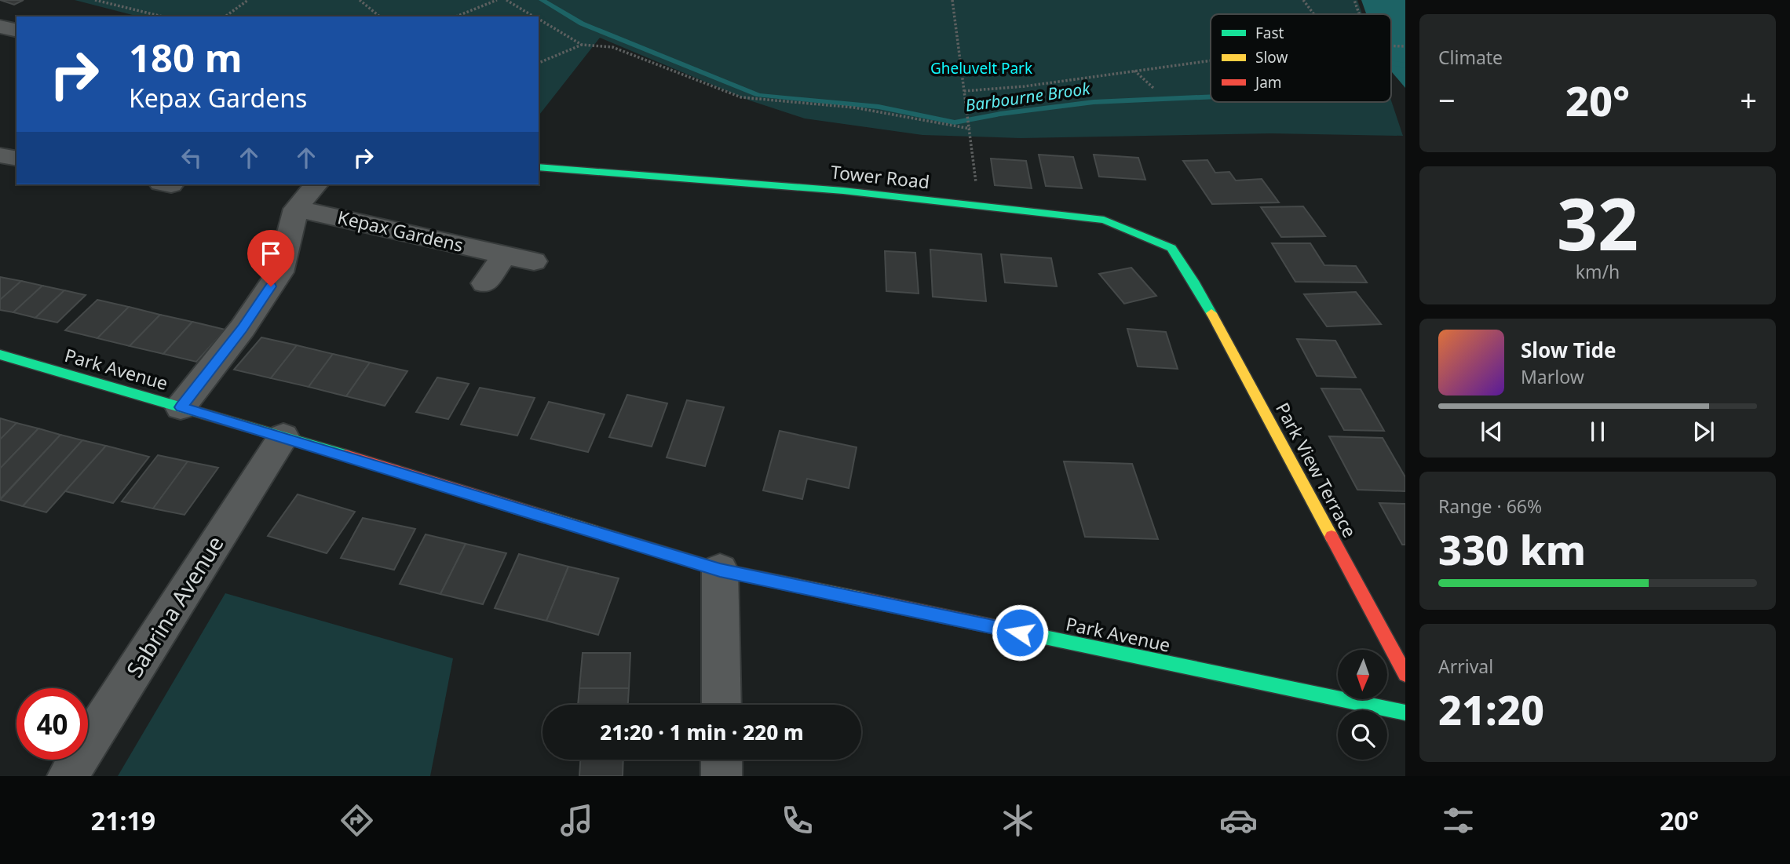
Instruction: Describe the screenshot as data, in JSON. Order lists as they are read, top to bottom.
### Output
{
  "streets": {
    "street": [
      "Tower Road",
      "Kepax Gardens",
      "Park Avenue",
      "Park View Terrace",
      "Sabrina Avenue"
    ]
  },
  "crossings": [
    ["Tower Road", "Park View Terrace"],
    ["Park Avenue", "Sabrina Avenue"]
  ],
  "water": ["Barbourne Brook"],
  "parks": ["Gheluvelt Park"],
  "legend": ["Fast", "Slow", "Jam"],
  "north": "bottom",
  "page": {
    "tile": [
      "Climate",
      ["32", "km/h"],
      ["Range · 66%", "330 km"],
      ["Arrival", "21:20"]
    ],
    "turn": ["180 m", "Kepax Gardens"],
    "heat": ["−", "20°", "+"],
    "song": ["Slow Tide", "Marlow"],
    "limit": "40",
    "trip": "21:20 · 1 min · 220 m",
    "tabs": ["21:19", "20°"]
  }
}
